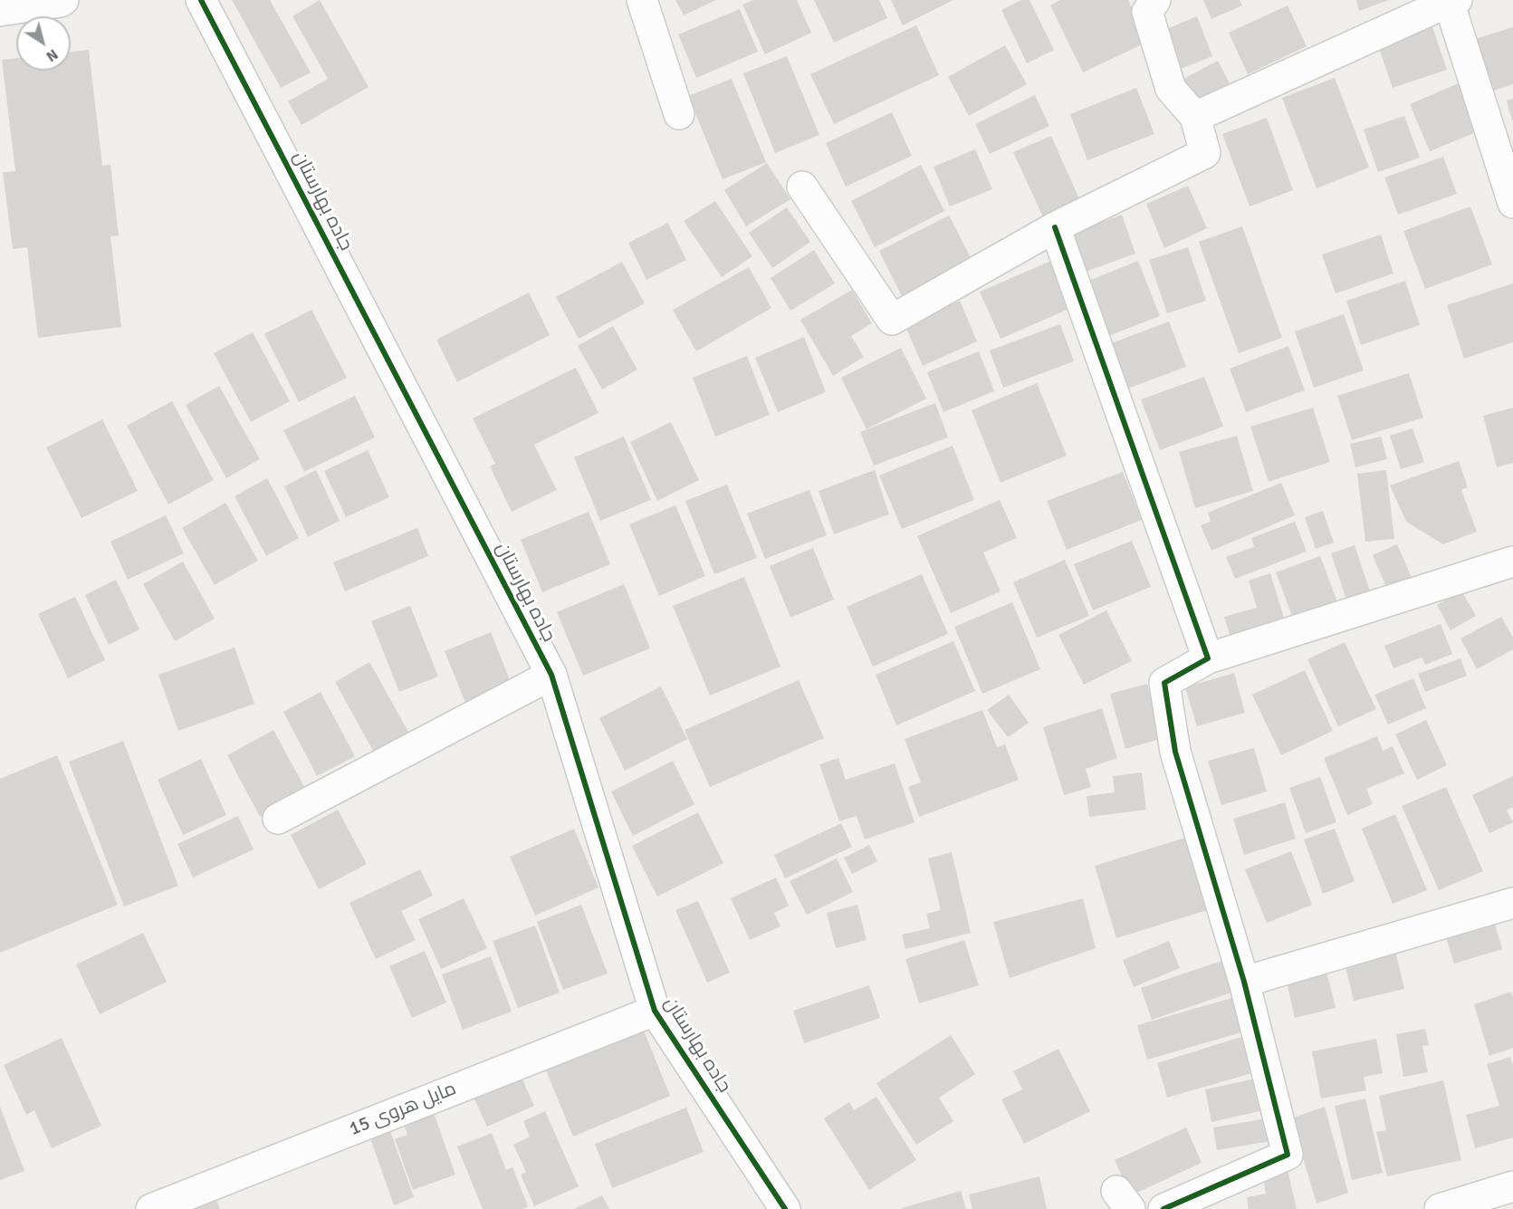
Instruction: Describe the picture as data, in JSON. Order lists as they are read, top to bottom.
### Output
{
  "streets": {
    "street": ["جاده بهارستان", "مایل هروی 15"]
  },
  "crossings": [
    ["جاده بهارستان", "مایل هروی 15"]
  ],
  "north": "bottom right"
}
